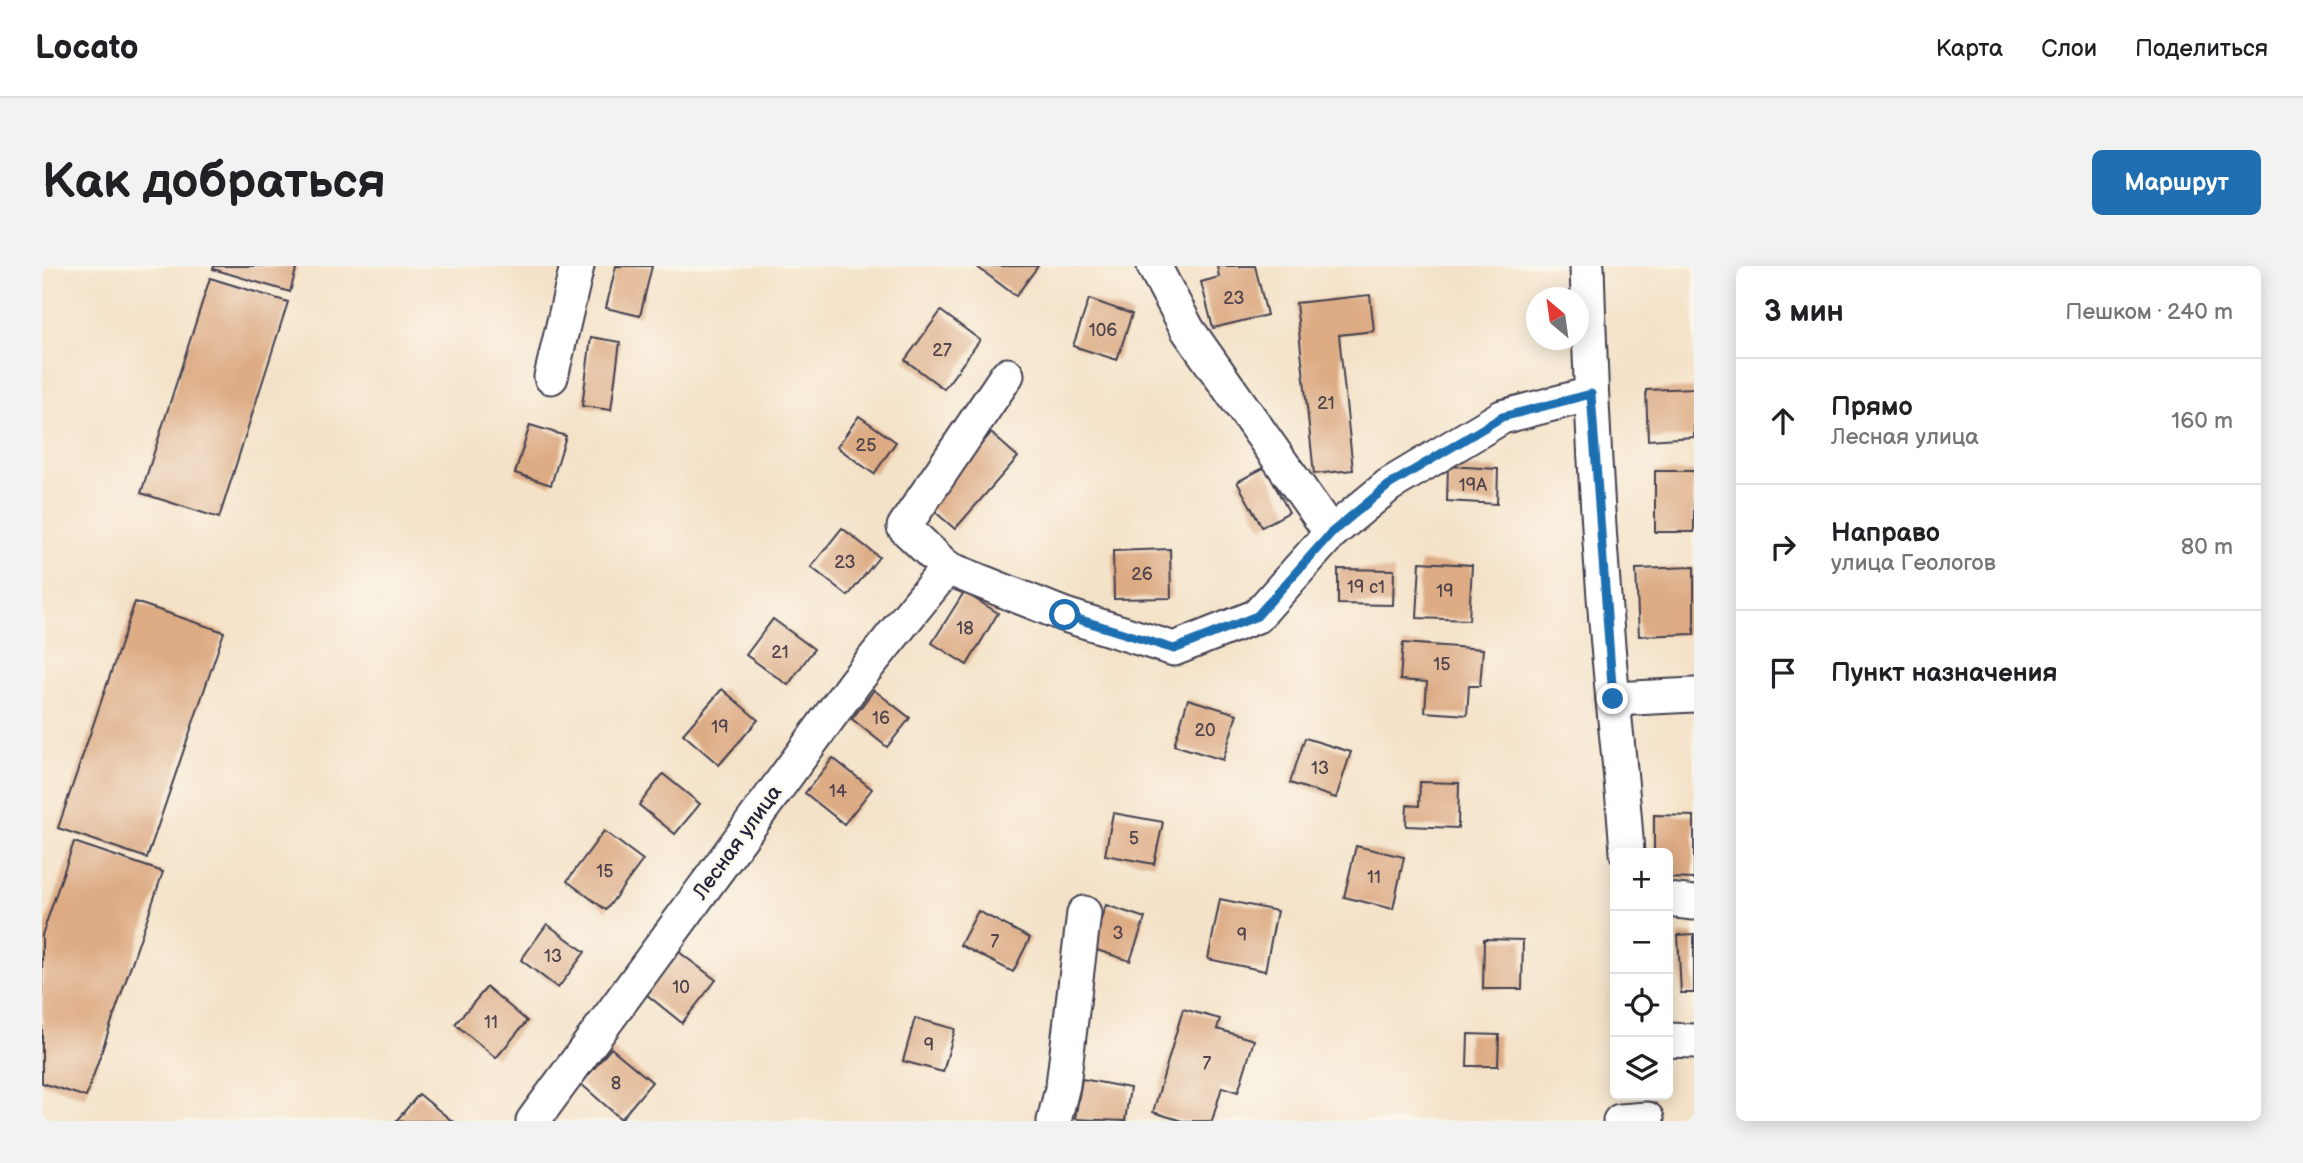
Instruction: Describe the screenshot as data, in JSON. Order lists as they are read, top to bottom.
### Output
{
  "streets": {
    "street": ["Лесная улица"]
  },
  "house_numbers": [
    "23",
    "106",
    "27",
    "21",
    "25",
    "19А",
    "23",
    "26",
    "19 с1",
    "19",
    "18",
    "21",
    "15",
    "16",
    "19",
    "20",
    "13",
    "14",
    "5",
    "15",
    "11",
    "3",
    "9",
    "7",
    "13",
    "10",
    "11",
    "9",
    "7",
    "8"
  ],
  "north": "top left",
  "page": {
    "header": "Locato",
    "nav": ["Карта", "Слои", "Поделиться"],
    "buttons": "Маршрут",
    "title": "Как добраться",
    "heading": ["3 мин", "Пешком · 240 m"],
    "list": [
      ["Прямо", "Лесная улица", "160 m"],
      ["Направо", "улица Геологов", "80 m"],
      "Пункт назначения"
    ],
    "map_buttons": ["+", "−"]
  }
}
